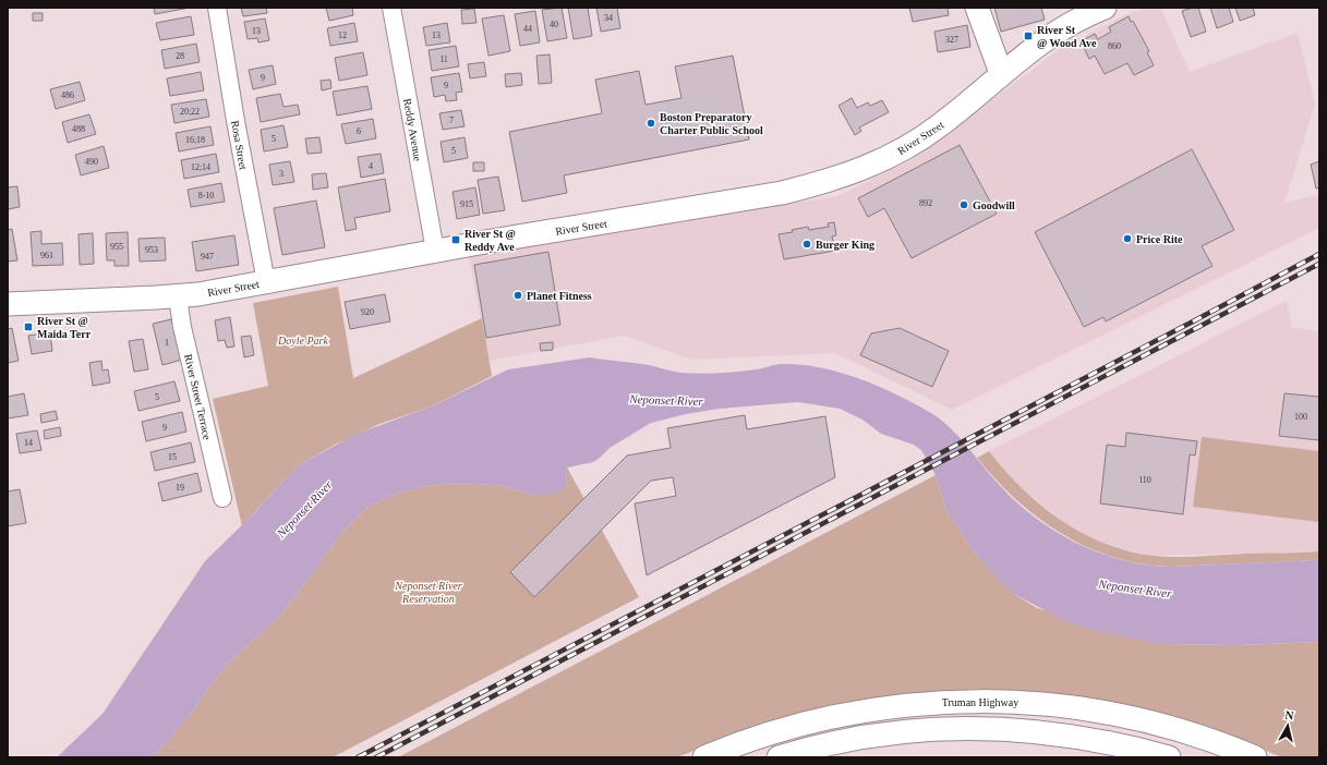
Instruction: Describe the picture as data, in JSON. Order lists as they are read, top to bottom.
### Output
{
  "streets": {
    "main road": ["River Street", "Truman Highway"],
    "street": ["Reddy Avenue", "Rosa Street", "River Street Terrace"]
  },
  "crossings": [
    ["Reddy Avenue", "River Street"],
    ["River Street", "Rosa Street"],
    ["River Street", "River Street Terrace"]
  ],
  "water": ["Neponset River"],
  "parks": ["Doyle Park", "Neponset River Reservation"],
  "places": {
    "transit": ["River St @ Wood Ave", "River St @ Reddy Ave", "River St @ Maida Terr"],
    "other": [
      "Boston Preparatory Charter Public School",
      "Goodwill",
      "Price Rite",
      "Burger King",
      "Planet Fitness"
    ]
  },
  "house_numbers": [
    "34",
    "40",
    "44",
    "13",
    "12",
    "13",
    "327",
    "860",
    "28",
    "11",
    "9",
    "9",
    "486",
    "20;22",
    "7",
    "488",
    "6",
    "5",
    "16;18",
    "5",
    "490",
    "4",
    "12;14",
    "3",
    "8-10",
    "892",
    "915",
    "955",
    "953",
    "961",
    "947",
    "920",
    "1",
    "5",
    "100",
    "9",
    "14",
    "15",
    "110",
    "19"
  ],
  "north": "top"
}
